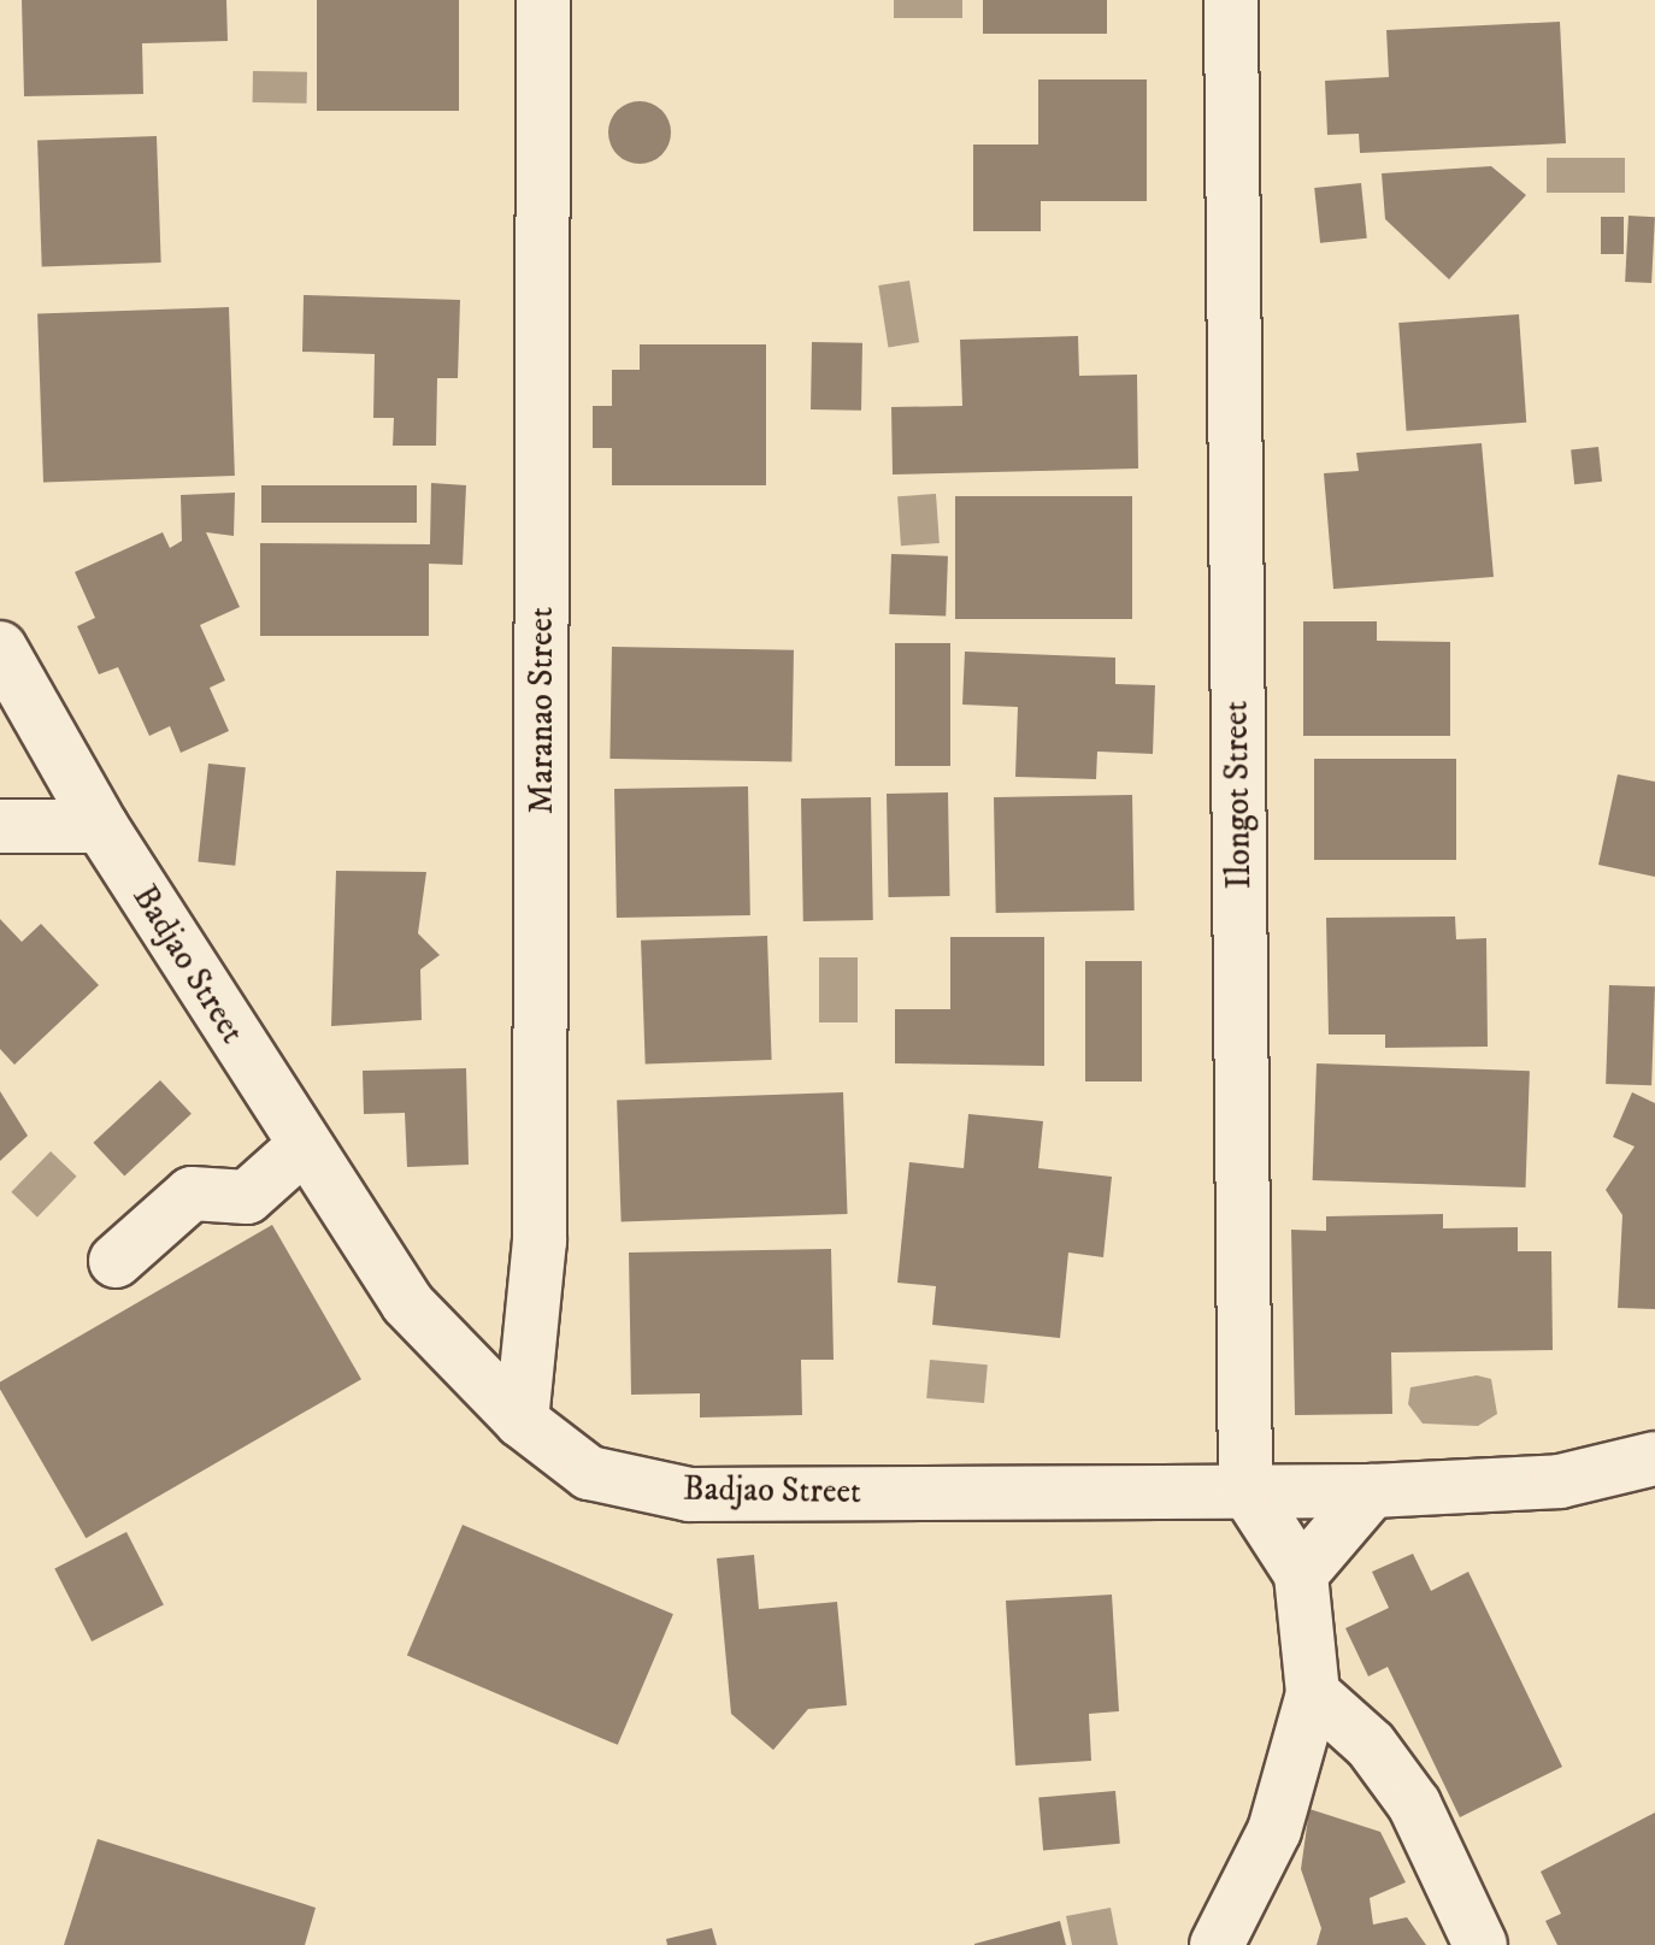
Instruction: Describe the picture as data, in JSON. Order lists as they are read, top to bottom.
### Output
{
  "streets": {
    "street": ["Maranao Street", "Ilongot Street", "Badjao Street"]
  },
  "crossings": [
    ["Maranao Street", "Badjao Street"],
    ["Ilongot Street", "Badjao Street"]
  ]
}
